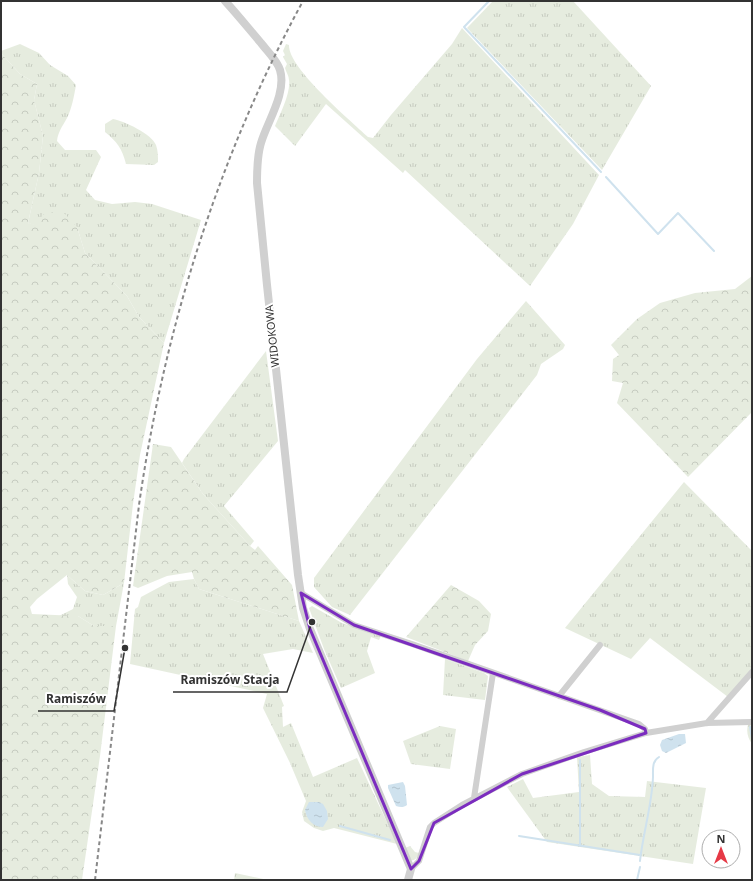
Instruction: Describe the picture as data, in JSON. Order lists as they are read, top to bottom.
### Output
{
  "streets": {
    "street": ["WIDOKOWA"]
  },
  "places": ["Ramiszów Stacja", "Ramiszów"],
  "north": "top"
}
